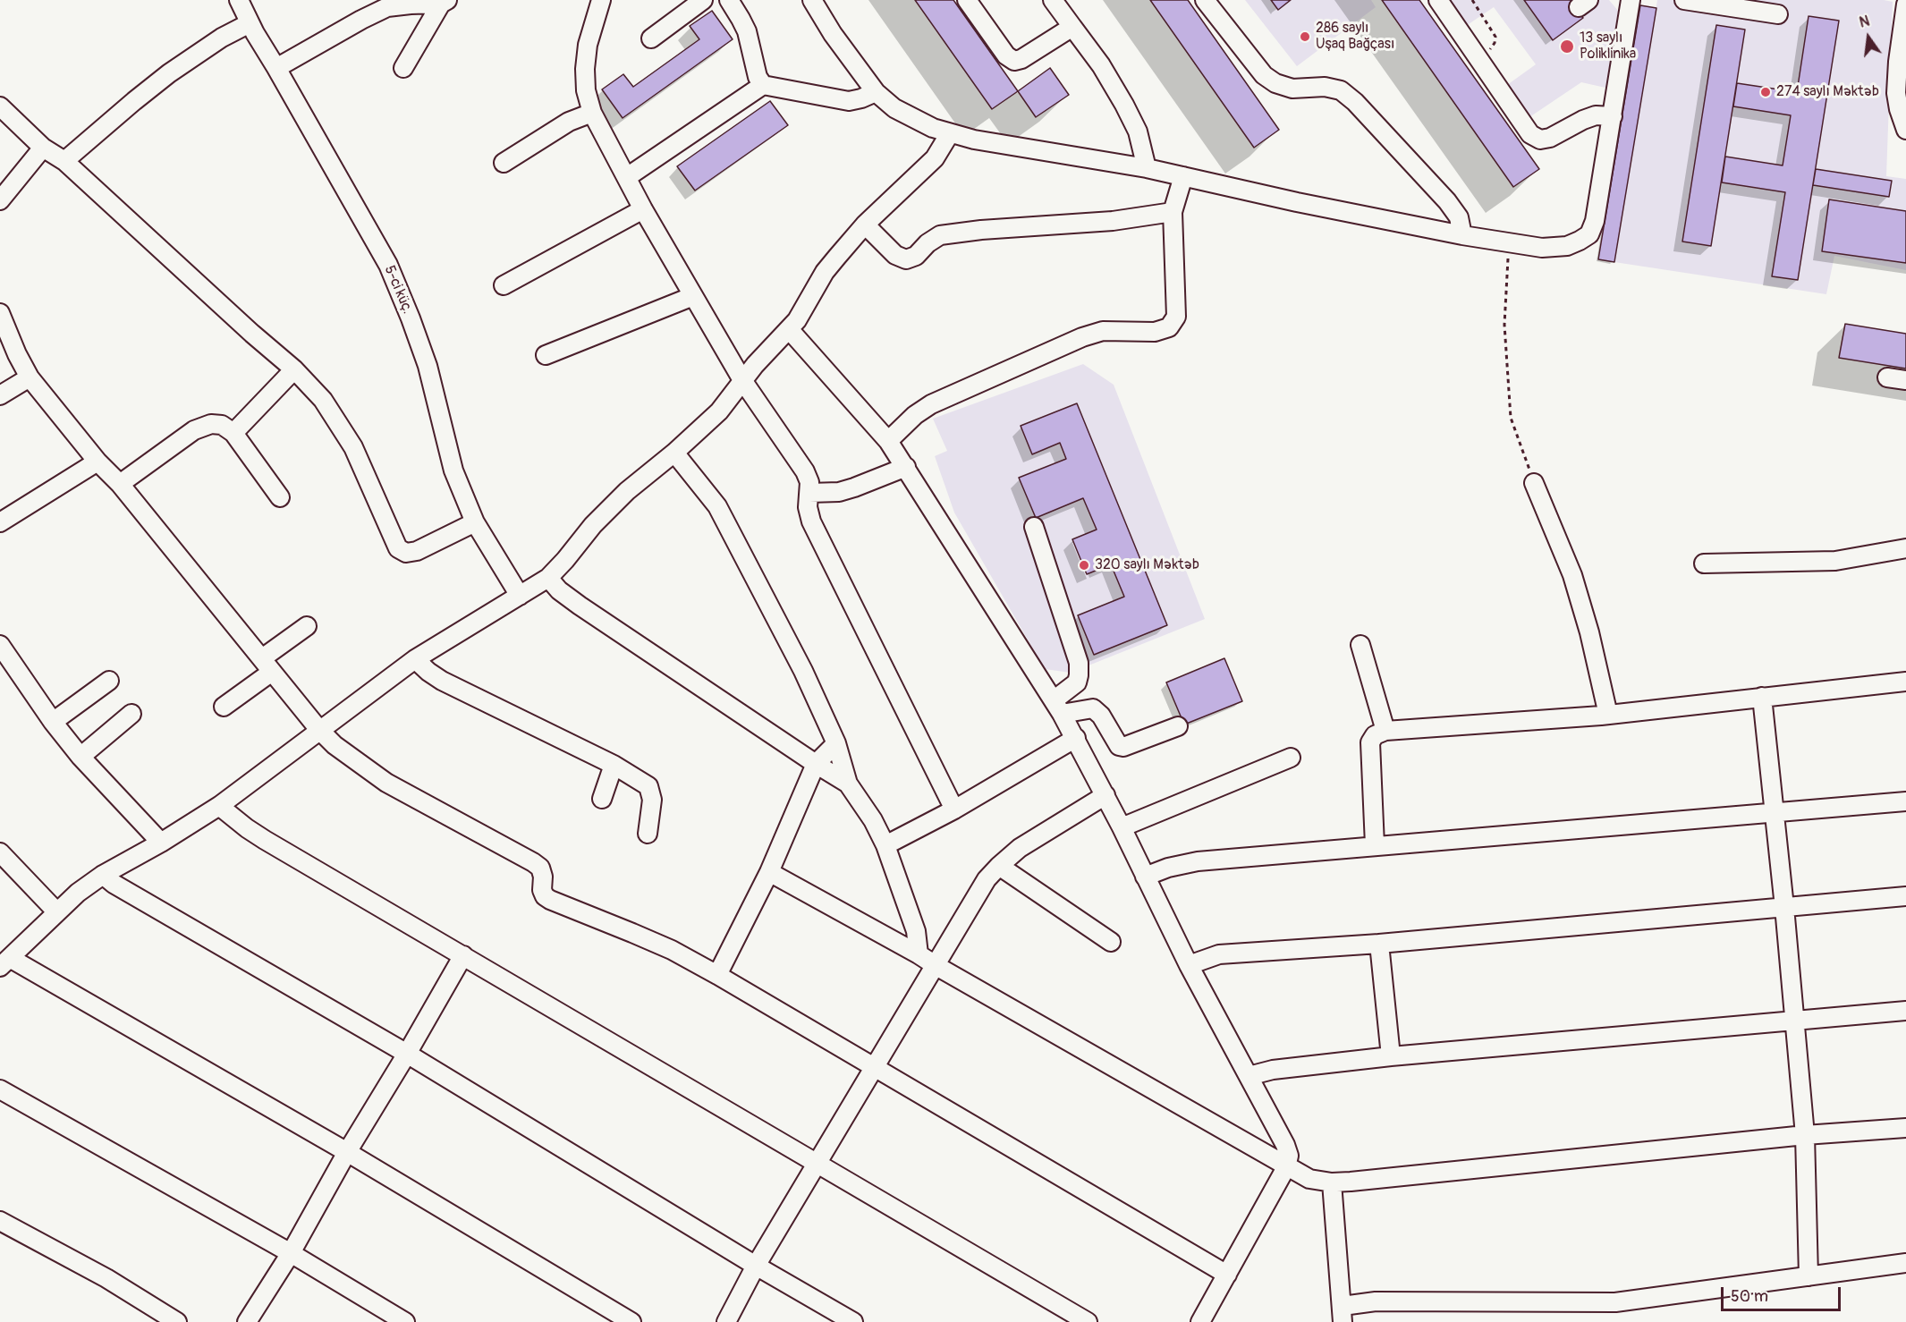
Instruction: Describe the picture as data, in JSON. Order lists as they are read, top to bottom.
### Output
{
  "streets": {
    "street": ["5-ci küç."]
  },
  "places": [
    "286 saylı Uşaq Bağçası",
    "13 saylı Poliklinika",
    "274 saylı Məktəb",
    "320 saylı Məktəb"
  ],
  "scale_bar": "50 m",
  "north": "top"
}
